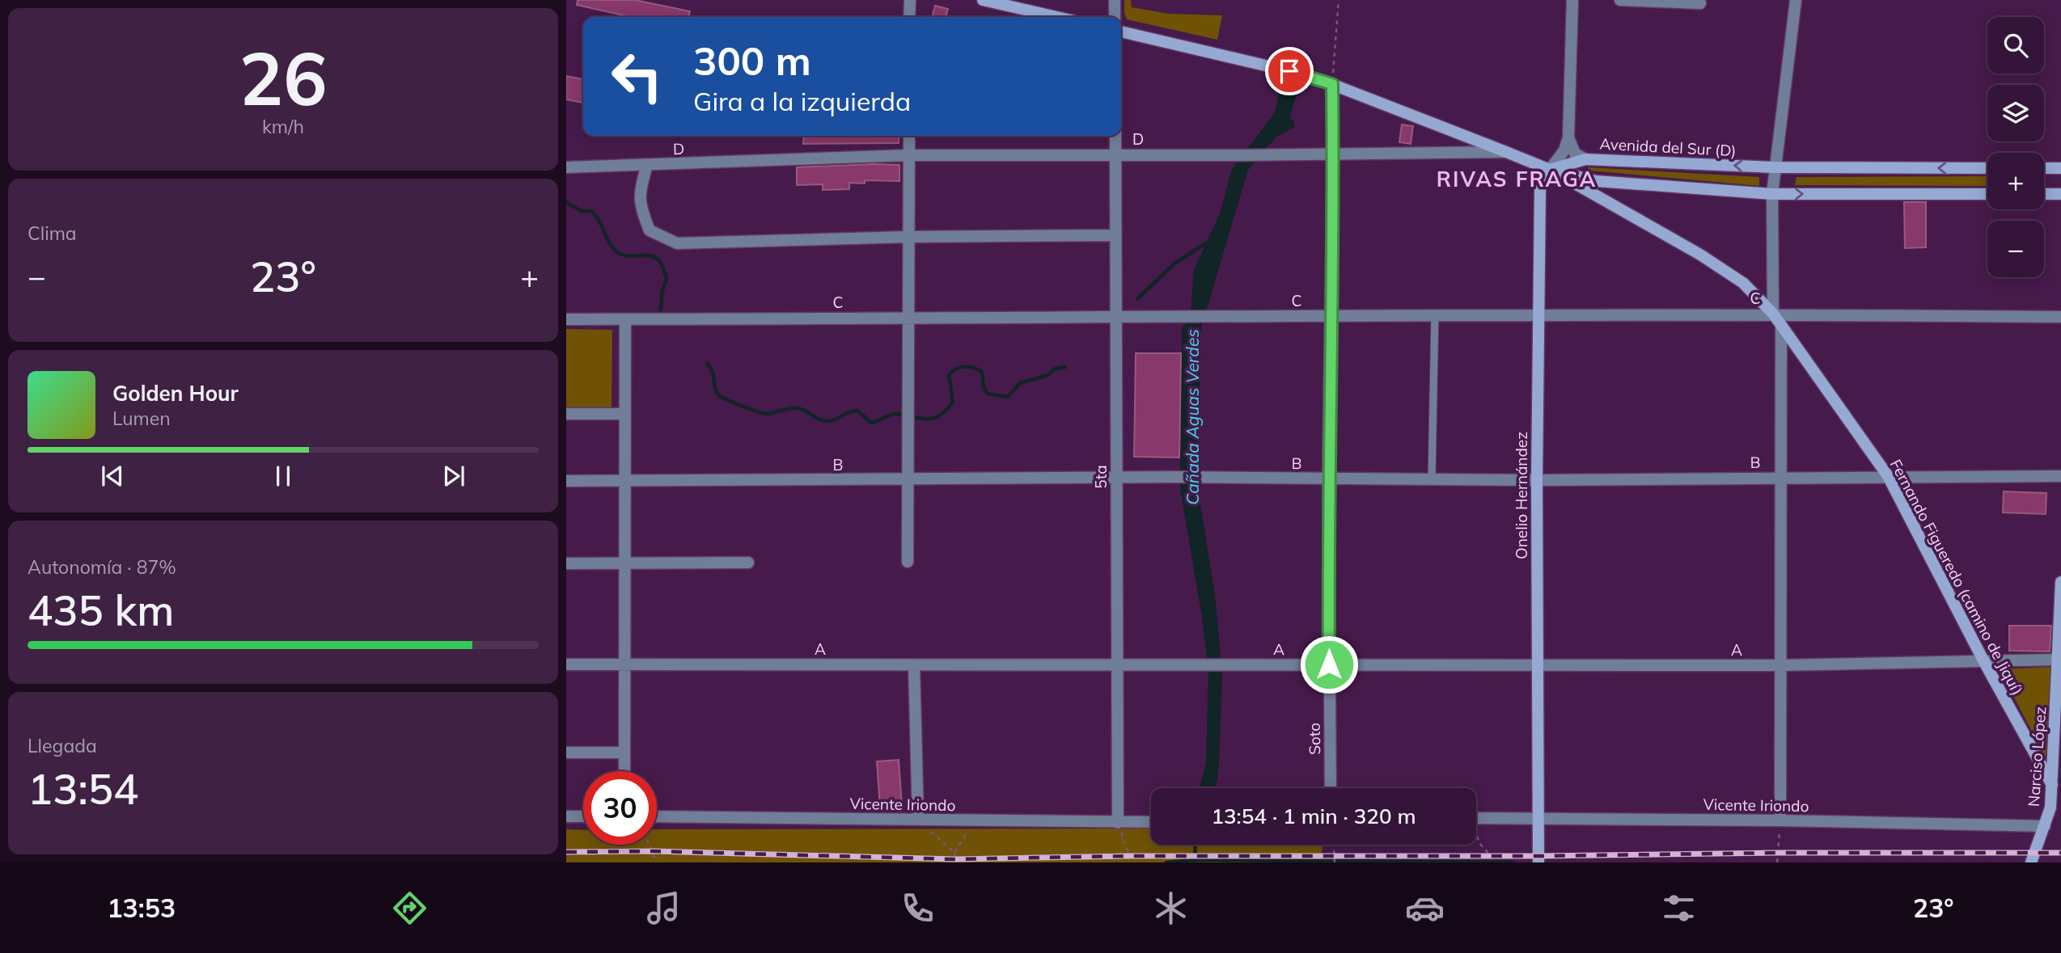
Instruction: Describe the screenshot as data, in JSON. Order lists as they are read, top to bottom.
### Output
{
  "streets": {
    "street": [
      "D",
      "Avenida del Sur (D)",
      "C",
      "B",
      "5ta",
      "Onelio Hernández",
      "Fernando Figueredo (camino de Jiquí)",
      "A",
      "Soto",
      "Narciso López",
      "Vicente Iriondo"
    ]
  },
  "crossings": [
    ["D", "5ta"],
    ["D", "Fernando Figueredo (camino de Jiquí)"],
    ["D", "Soto"],
    ["Avenida del Sur (D)", "Onelio Hernández"],
    ["Avenida del Sur (D)", "Fernando Figueredo (camino de Jiquí)"],
    ["C", "5ta"],
    ["C", "Onelio Hernández"],
    ["C", "Fernando Figueredo (camino de Jiquí)"],
    ["C", "Soto"],
    ["B", "5ta"],
    ["B", "Onelio Hernández"],
    ["B", "Fernando Figueredo (camino de Jiquí)"],
    ["B", "Soto"],
    ["5ta", "A"],
    ["5ta", "Vicente Iriondo"],
    ["Onelio Hernández", "Fernando Figueredo (camino de Jiquí)"],
    ["Onelio Hernández", "A"],
    ["Onelio Hernández", "Vicente Iriondo"],
    ["Fernando Figueredo (camino de Jiquí)", "A"],
    ["Fernando Figueredo (camino de Jiquí)", "Soto"],
    ["Fernando Figueredo (camino de Jiquí)", "Narciso López"],
    ["A", "Soto"],
    ["A", "Narciso López"],
    ["Narciso López", "Vicente Iriondo"]
  ],
  "districts": ["RIVAS FRAGA"],
  "water": ["Cañada Aguas Verdes"],
  "page": {
    "tile": [
      ["26", "km/h"],
      "Clima",
      ["Autonomía · 87%", "435 km"],
      ["Llegada", "13:54"]
    ],
    "map_buttons": ["+", "−"],
    "turn": ["300 m", "Gira a la izquierda"],
    "heat": ["−", "23°", "+"],
    "song": ["Golden Hour", "Lumen"],
    "limit": "30",
    "trip": "13:54 · 1 min · 320 m",
    "tabs": ["13:53", "23°"]
  }
}
